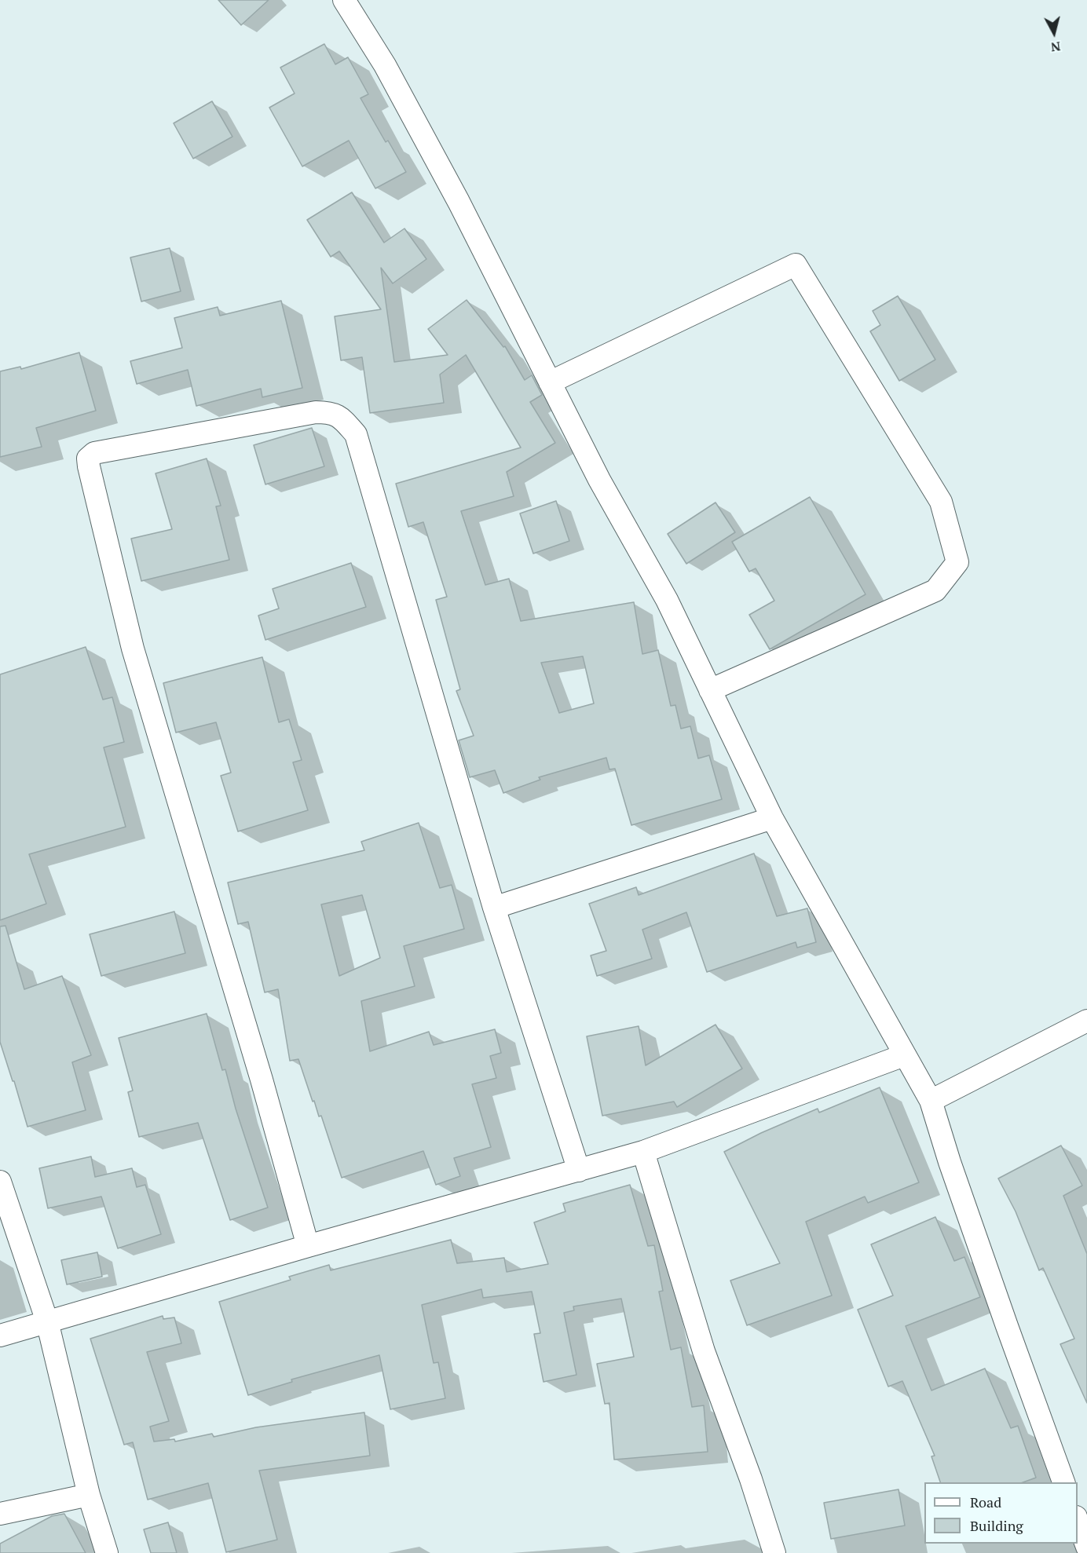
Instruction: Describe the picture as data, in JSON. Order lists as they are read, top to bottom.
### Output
{
  "legend": ["Road", "Building"],
  "north": "bottom"
}
